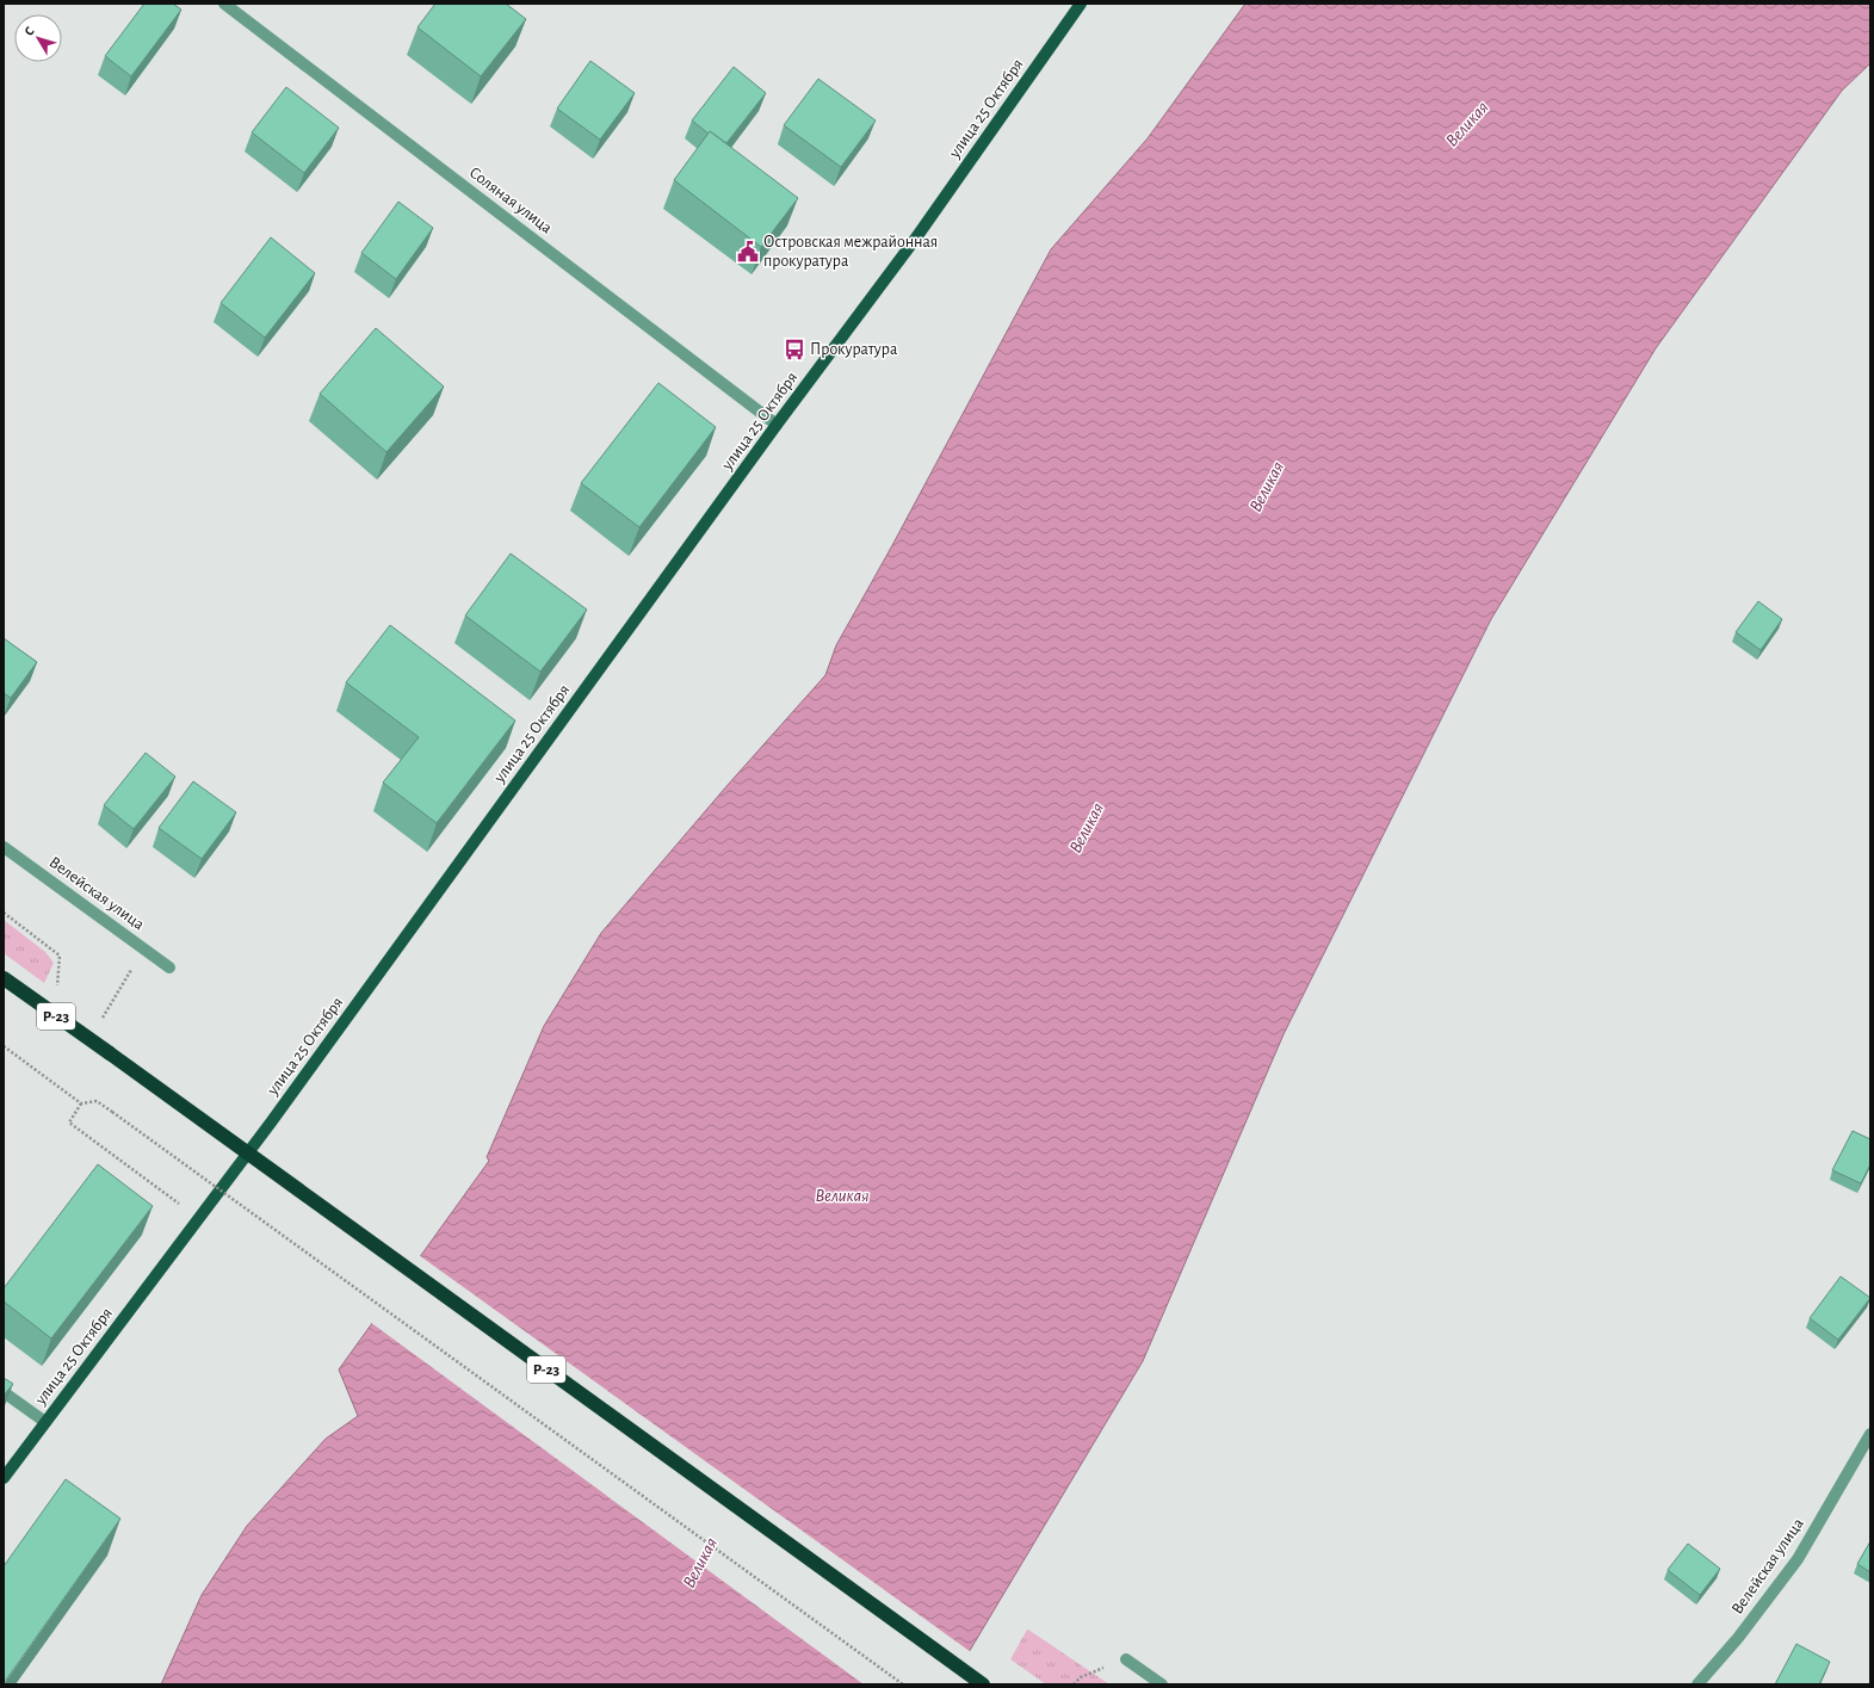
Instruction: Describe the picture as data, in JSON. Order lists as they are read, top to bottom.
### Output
{
  "streets": {
    "highway": ["Р-23"],
    "main road": ["улица 25 Октября"],
    "street": ["Соляная улица", "Велейская улица"]
  },
  "crossings": [
    ["улица 25 Октября", "Соляная улица"]
  ],
  "water": ["Великая"],
  "places": {
    "public building": ["Островская межрайонная прокуратура"],
    "bus stop": ["Прокуратура"]
  },
  "north": "top left"
}
